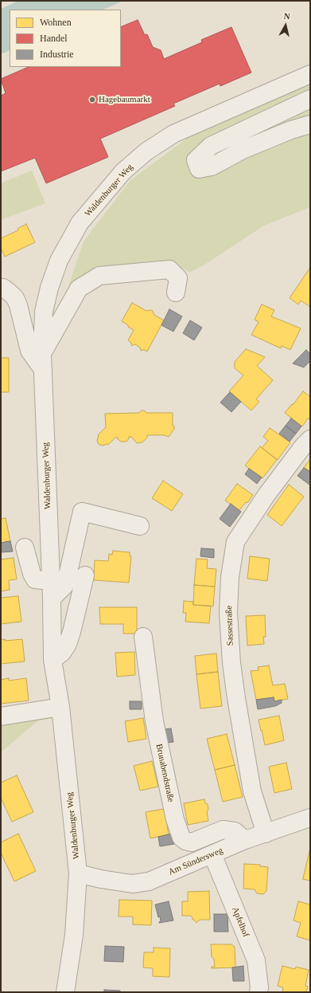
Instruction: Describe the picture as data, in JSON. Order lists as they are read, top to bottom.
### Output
{
  "streets": {
    "street": [
      "Waldenburger Weg",
      "Sassestraße",
      "Brunabendstraße",
      "Am Sündersweg",
      "Apfelhof"
    ]
  },
  "crossings": [
    ["Waldenburger Weg", "Am Sündersweg"],
    ["Sassestraße", "Am Sündersweg"],
    ["Brunabendstraße", "Am Sündersweg"],
    ["Am Sündersweg", "Apfelhof"]
  ],
  "places": ["Hagebaumarkt"],
  "legend": ["Wohnen", "Handel", "Industrie"],
  "north": "top"
}
